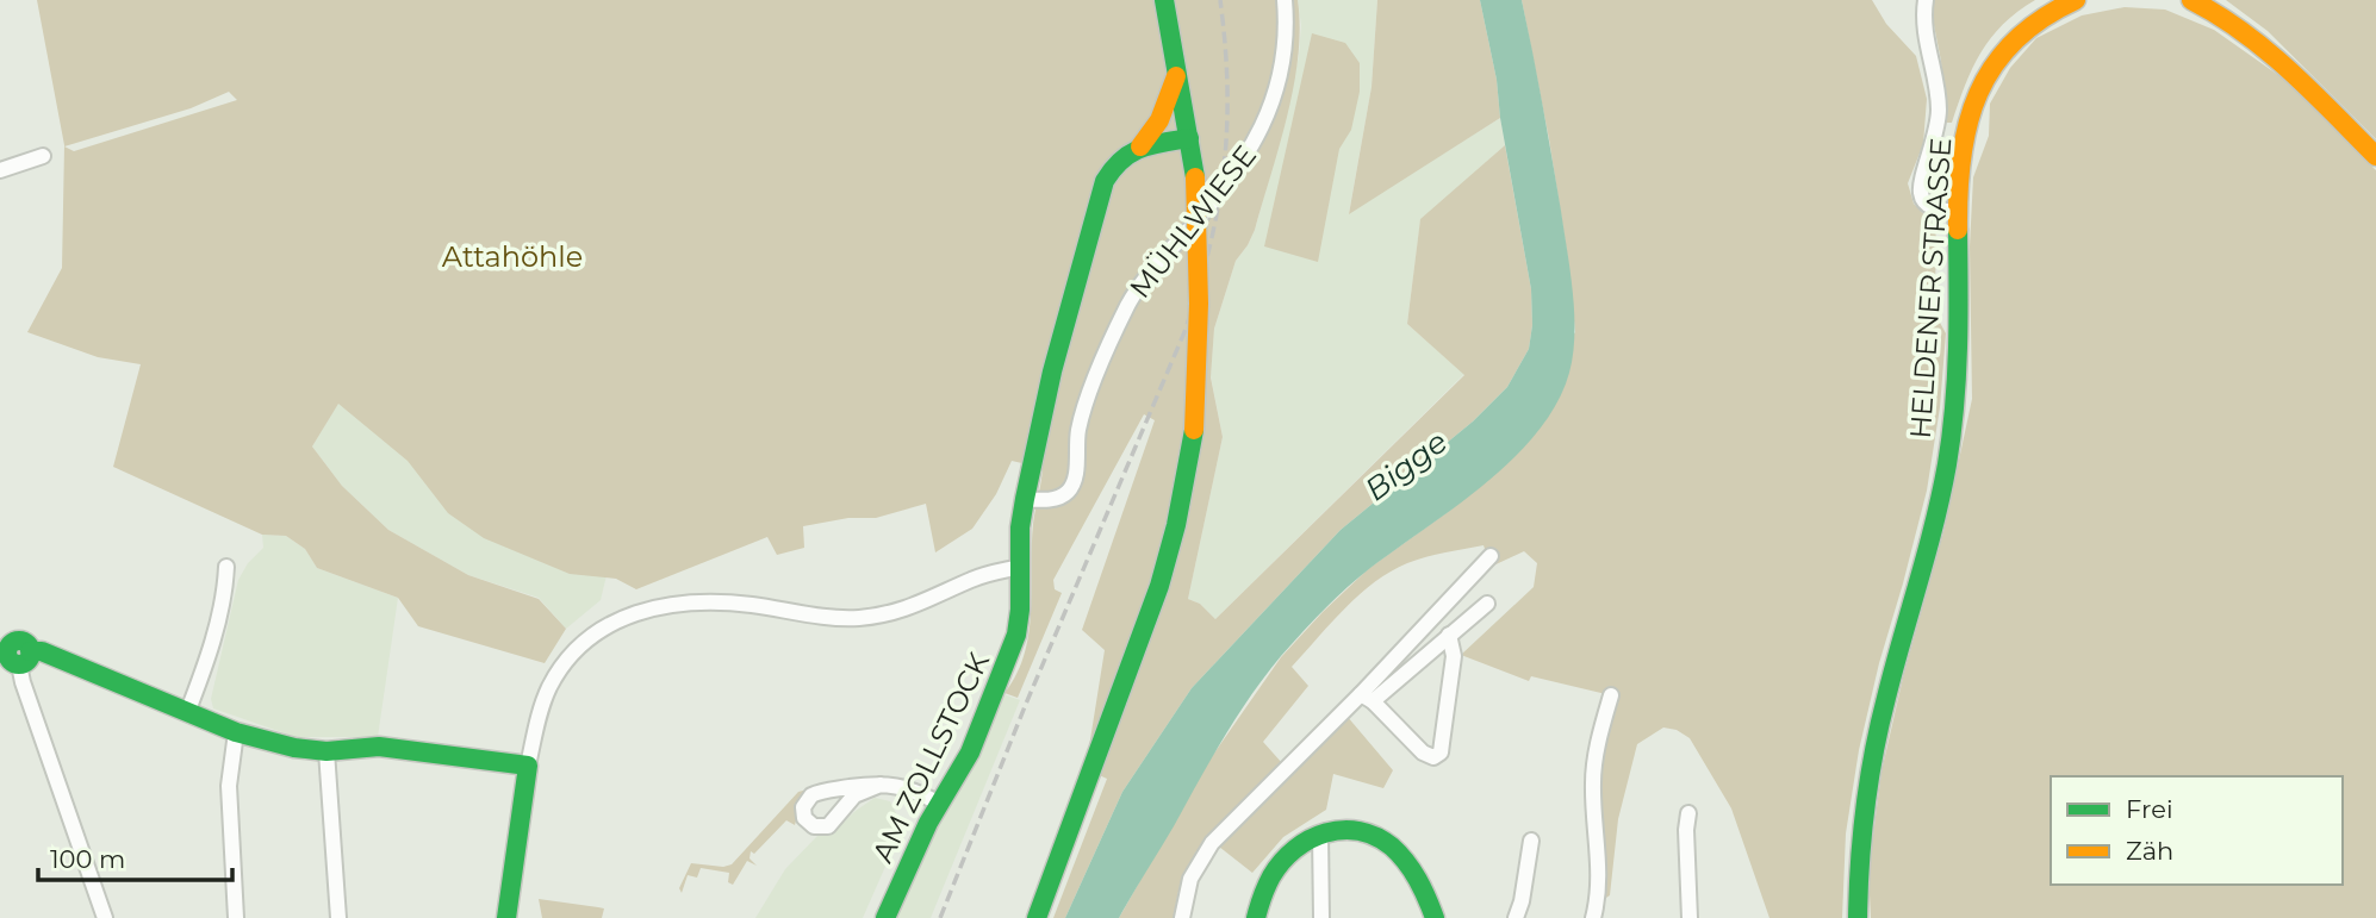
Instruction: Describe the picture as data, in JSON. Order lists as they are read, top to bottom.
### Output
{
  "streets": {
    "main road": ["HELDENER STRASSE", "AM ZOLLSTOCK"],
    "street": ["MÜHLWIESE"]
  },
  "crossings": [
    ["MÜHLWIESE", "AM ZOLLSTOCK"]
  ],
  "water": ["Bigge"],
  "parks": ["Attahöhle"],
  "legend": ["Frei", "Zäh"],
  "scale_bar": "100 m"
}
